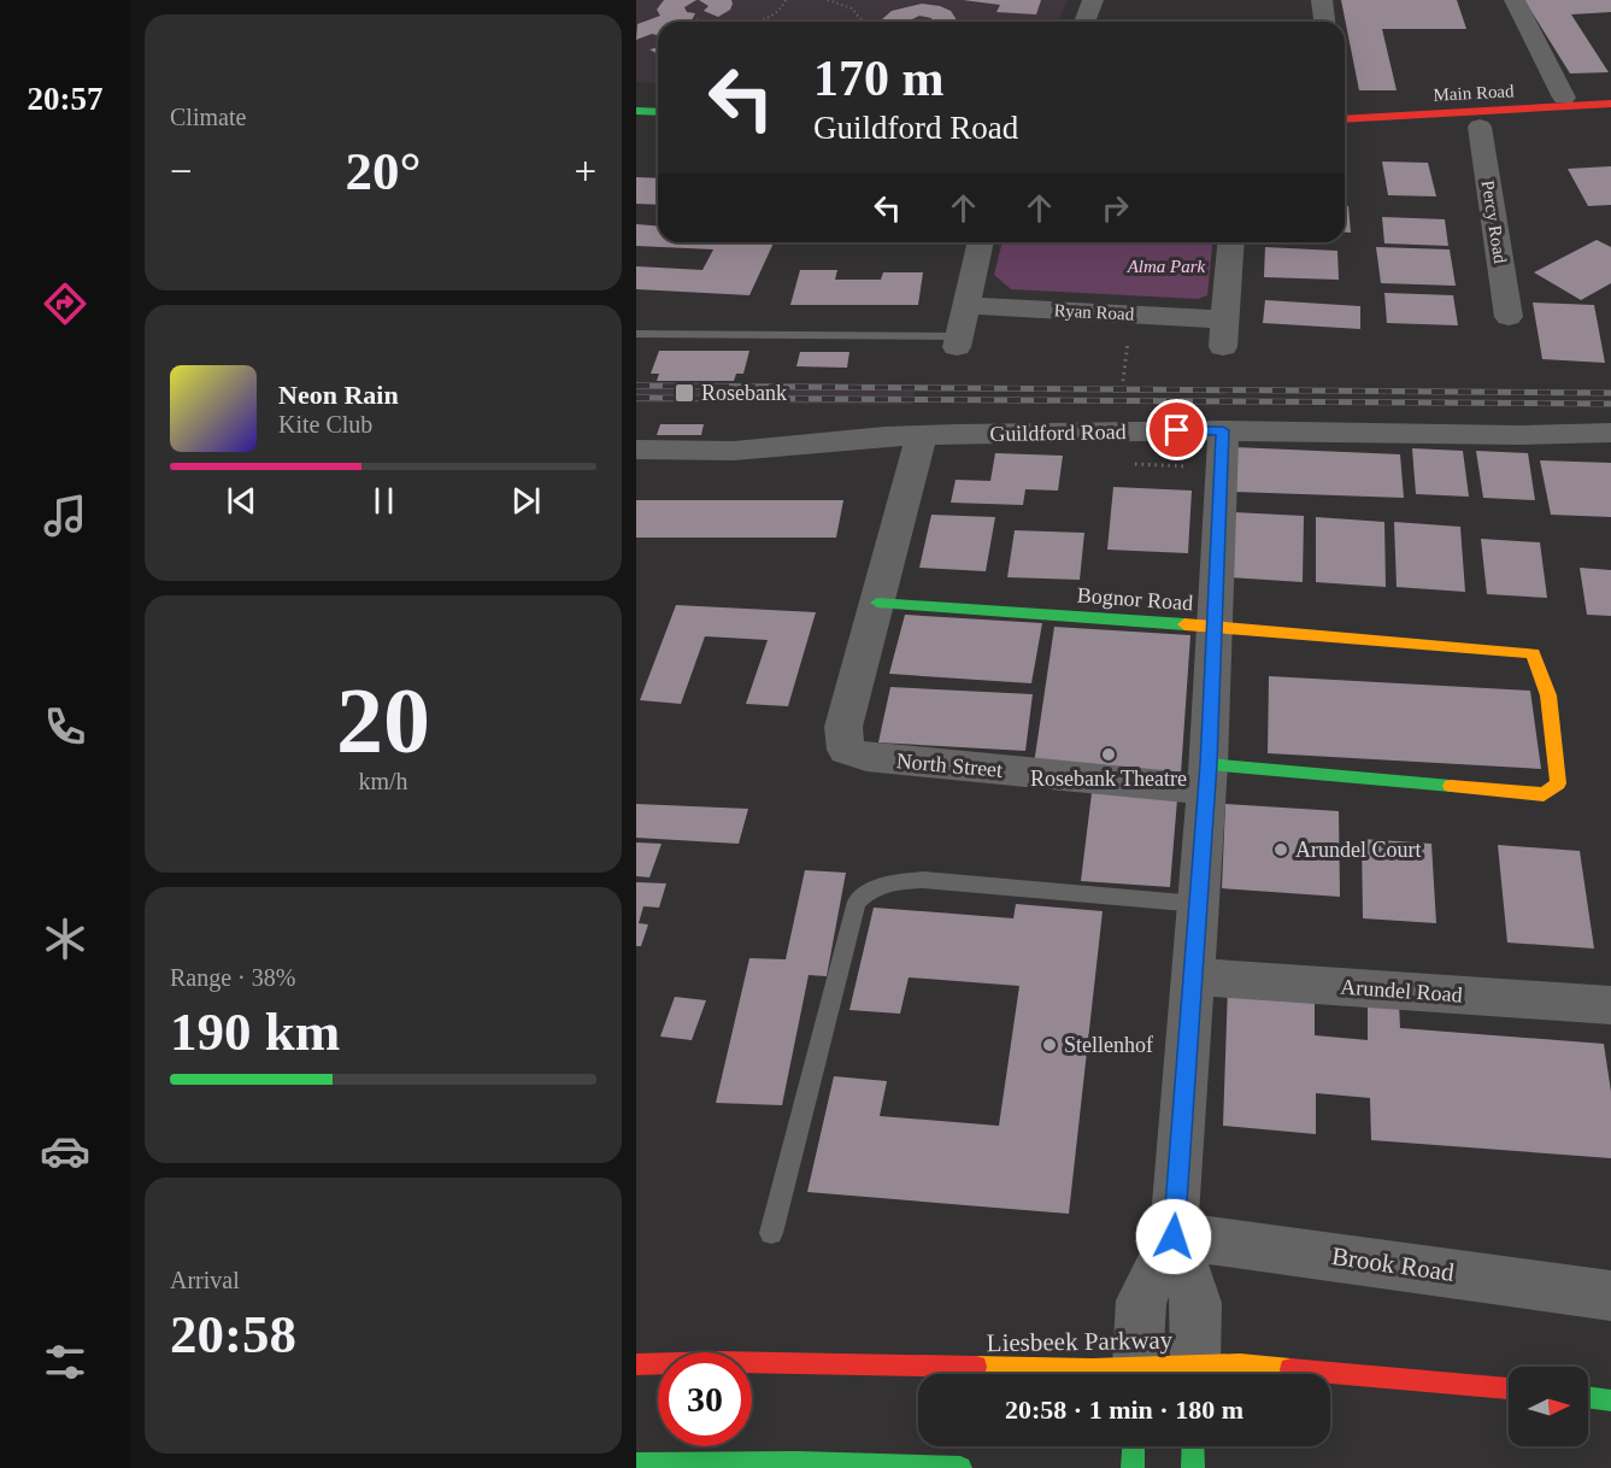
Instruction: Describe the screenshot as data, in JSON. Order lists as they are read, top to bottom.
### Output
{
  "streets": {
    "main road": ["Main Road", "Bognor Road", "Liesbeek Parkway"],
    "street": [
      "Percy Road",
      "Ryan Road",
      "Guildford Road",
      "North Street",
      "Arundel Road",
      "Brook Road"
    ]
  },
  "crossings": [
    ["Main Road", "Percy Road"],
    ["Bognor Road", "North Street"]
  ],
  "parks": ["Alma Park"],
  "places": {
    "transit": ["Rosebank"],
    "other": ["Rosebank Theatre", "Arundel Court", "Stellenhof"]
  },
  "north": "right",
  "page": {
    "tabs": "20:57",
    "tile": [
      "Climate",
      ["20", "km/h"],
      ["Range · 38%", "190 km"],
      ["Arrival", "20:58"]
    ],
    "turn": ["170 m", "Guildford Road"],
    "heat": ["−", "20°", "+"],
    "song": ["Neon Rain", "Kite Club"],
    "limit": "30",
    "trip": "20:58 · 1 min · 180 m"
  }
}
